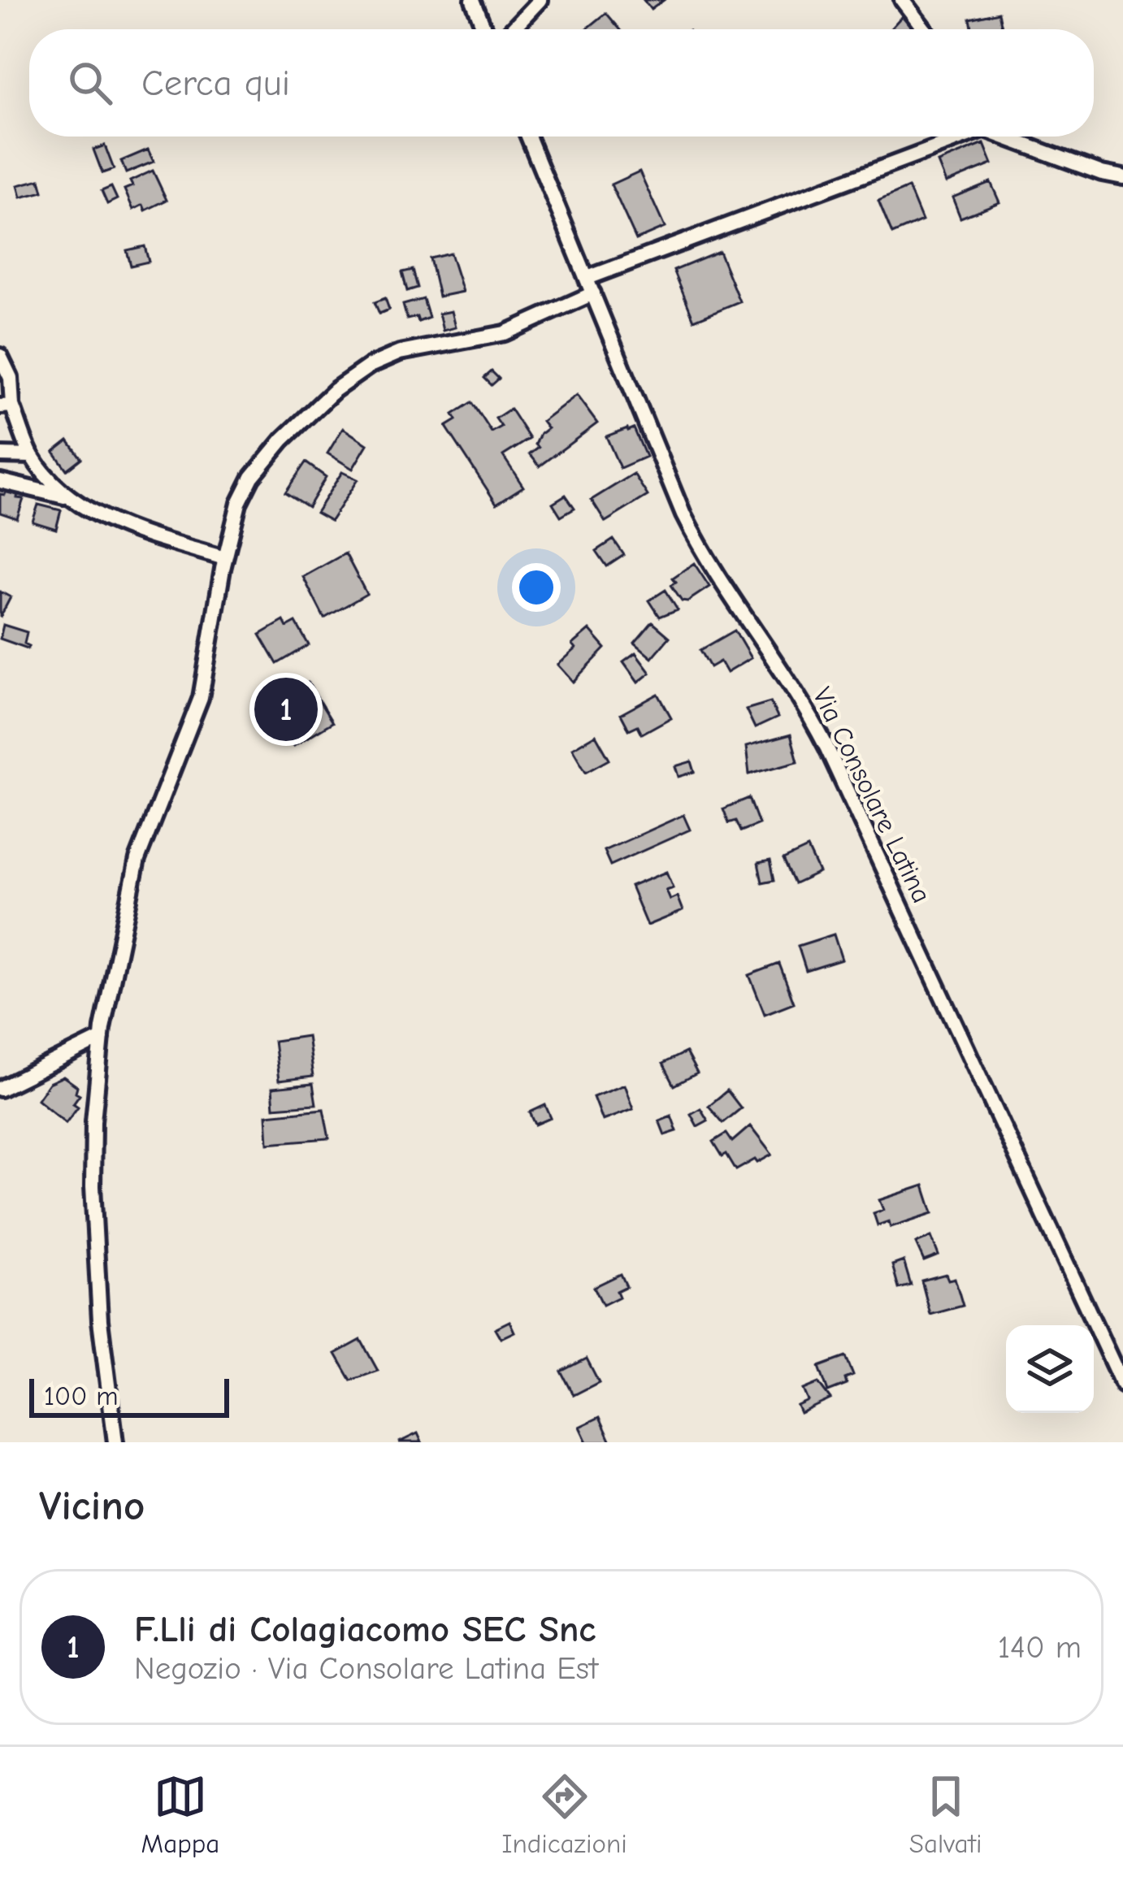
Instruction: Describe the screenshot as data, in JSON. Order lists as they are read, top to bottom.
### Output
{
  "streets": {
    "street": ["Via Consolare Latina"]
  },
  "scale_bar": "100 m",
  "page": {
    "search": "Cerca qui",
    "pins": "1",
    "scale": "100 m",
    "heading": "Vicino",
    "list": [
      {
        "mark": "1",
        "name": "F.Lli di Colagiacomo SEC Snc",
        "note": "Negozio · Via Consolare Latina Est",
        "value": "140 m"
      }
    ],
    "nav": ["Mappa", "Indicazioni", "Salvati"]
  }
}
